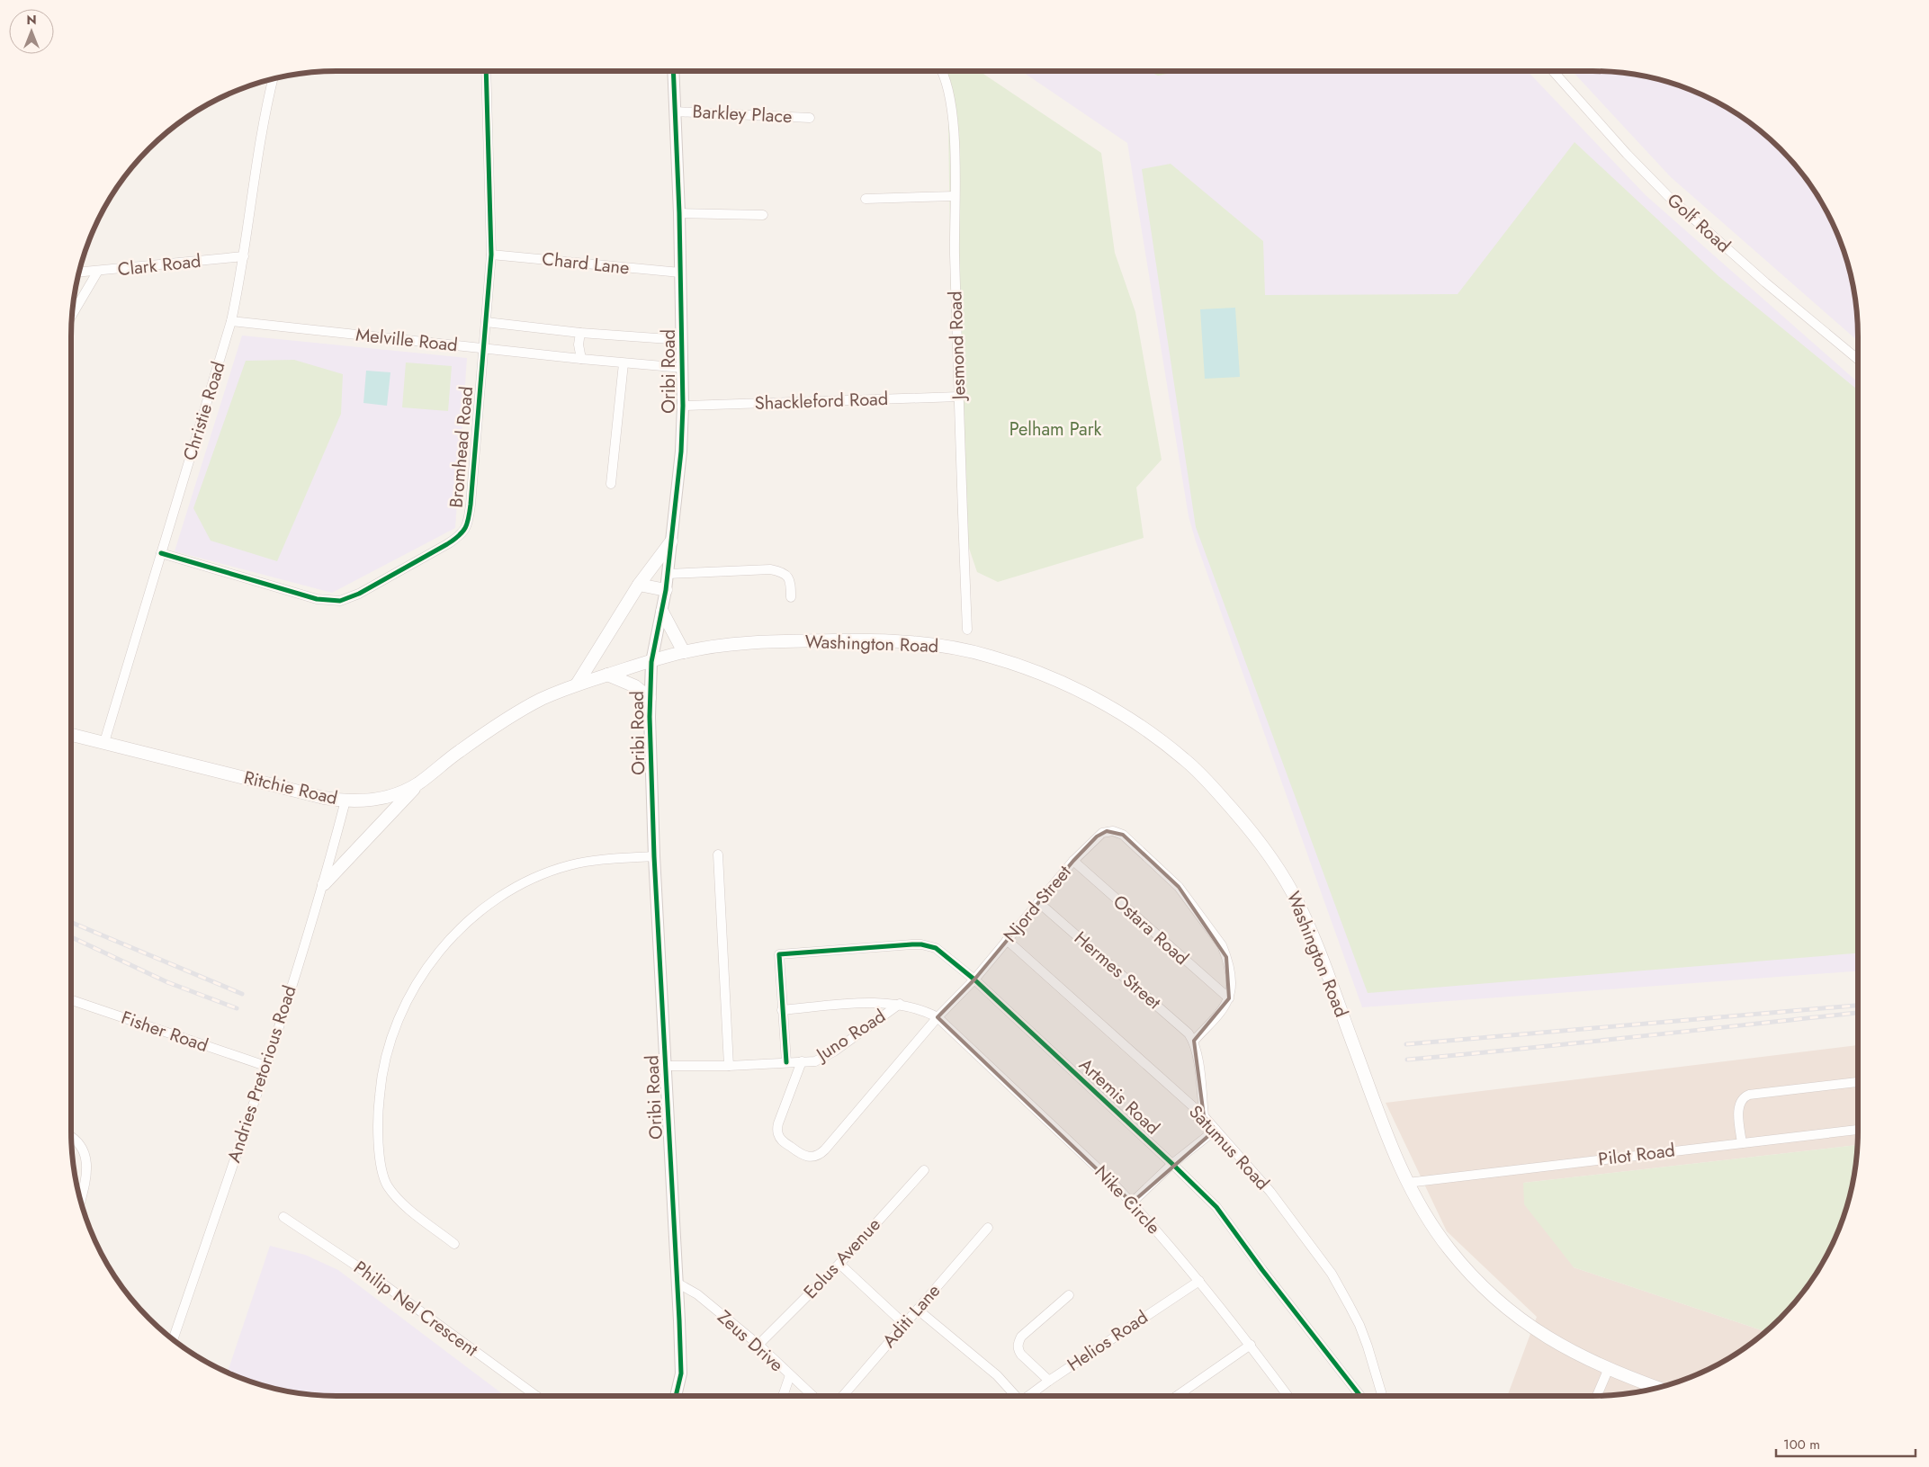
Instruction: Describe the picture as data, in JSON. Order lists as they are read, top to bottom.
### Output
{
  "streets": {
    "main road": ["Washington Road", "Ritchie Road"],
    "street": [
      "Barkley Place",
      "Golf Road",
      "Chard Lane",
      "Clark Road",
      "Melville Road",
      "Jesmond Road",
      "Oribi Road",
      "Shackleford Road",
      "Christie Road",
      "Bromhead Road",
      "Njord Street",
      "Ostara Road",
      "Hermes Street",
      "Fisher Road",
      "Juno Road",
      "Andries Pretorious Road",
      "Artemis Road",
      "Satumus Road",
      "Pilot Road",
      "Nike Circle",
      "Eolus Avenue",
      "Philip Nel Crescent",
      "Aditi Lane",
      "Zeus Drive",
      "Helios Road"
    ]
  },
  "crossings": [
    ["Barkley Place", "Oribi Road"],
    ["Chard Lane", "Oribi Road"],
    ["Chard Lane", "Bromhead Road"],
    ["Clark Road", "Christie Road"],
    ["Melville Road", "Oribi Road"],
    ["Melville Road", "Christie Road"],
    ["Melville Road", "Bromhead Road"],
    ["Jesmond Road", "Shackleford Road"],
    ["Oribi Road", "Shackleford Road"],
    ["Oribi Road", "Washington Road"],
    ["Oribi Road", "Juno Road"],
    ["Oribi Road", "Zeus Drive"],
    ["Christie Road", "Bromhead Road"],
    ["Christie Road", "Ritchie Road"],
    ["Washington Road", "Ritchie Road"],
    ["Washington Road", "Pilot Road"],
    ["Ritchie Road", "Andries Pretorious Road"],
    ["Njord Street", "Ostara Road"],
    ["Njord Street", "Hermes Street"],
    ["Njord Street", "Juno Road"],
    ["Njord Street", "Artemis Road"],
    ["Njord Street", "Satumus Road"],
    ["Njord Street", "Nike Circle"],
    ["Fisher Road", "Andries Pretorious Road"],
    ["Nike Circle", "Helios Road"],
    ["Eolus Avenue", "Zeus Drive"]
  ],
  "parks": ["Pelham Park"],
  "scale_bar": "100 m",
  "north": "top"
}
